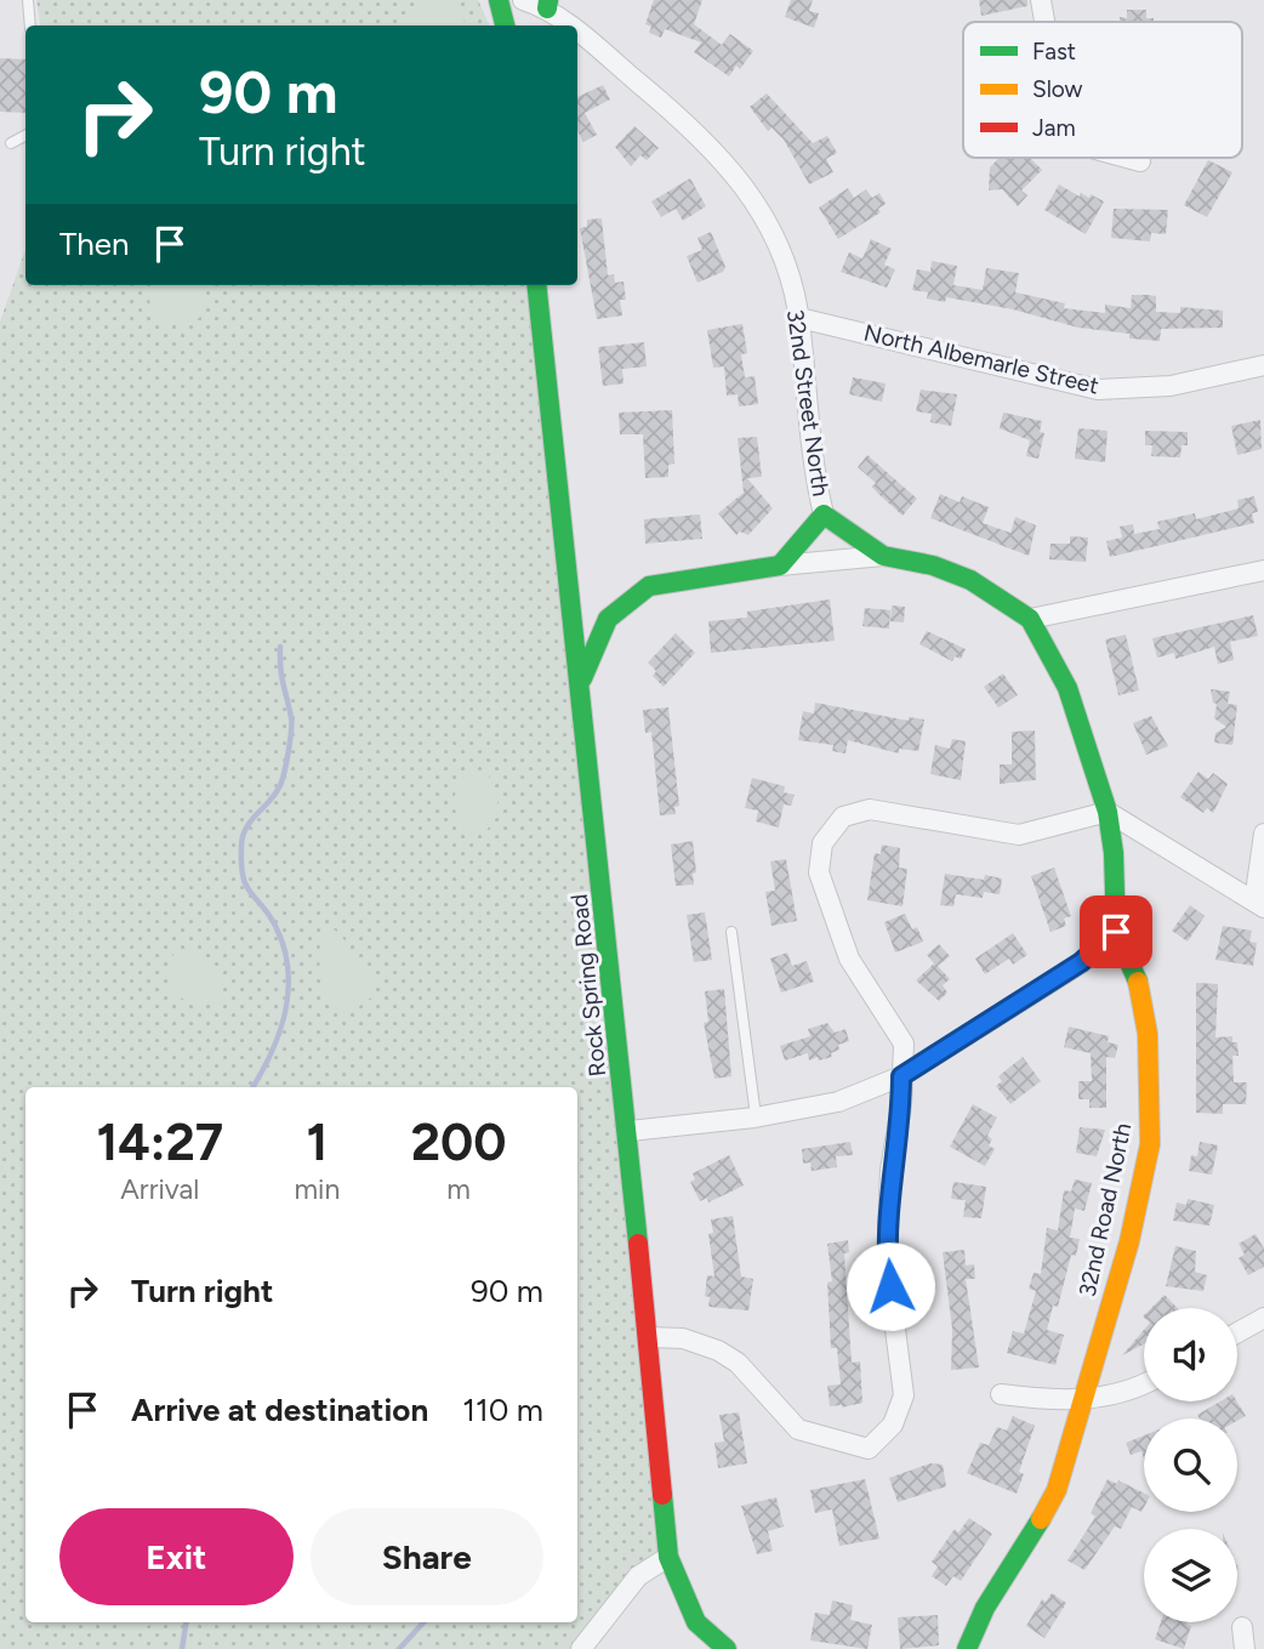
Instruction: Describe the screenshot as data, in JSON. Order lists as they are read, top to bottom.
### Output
{
  "streets": {
    "street": [
      "North Albemarle Street",
      "32nd Street North",
      "Rock Spring Road",
      "32nd Road North"
    ]
  },
  "crossings": [
    ["North Albemarle Street", "32nd Street North"]
  ],
  "legend": ["Fast", "Slow", "Jam"],
  "page": {
    "turn": ["90 m", "Turn right"],
    "then": "Then",
    "eta": [
      "14:27",
      "Arrival",
      "1",
      "min",
      "200",
      "m"
    ],
    "list": [
      {
        "name": "Turn right",
        "value": "90 m"
      },
      {
        "name": "Arrive at destination",
        "value": "110 m"
      }
    ],
    "buttons": ["Exit", "Share"]
  }
}
